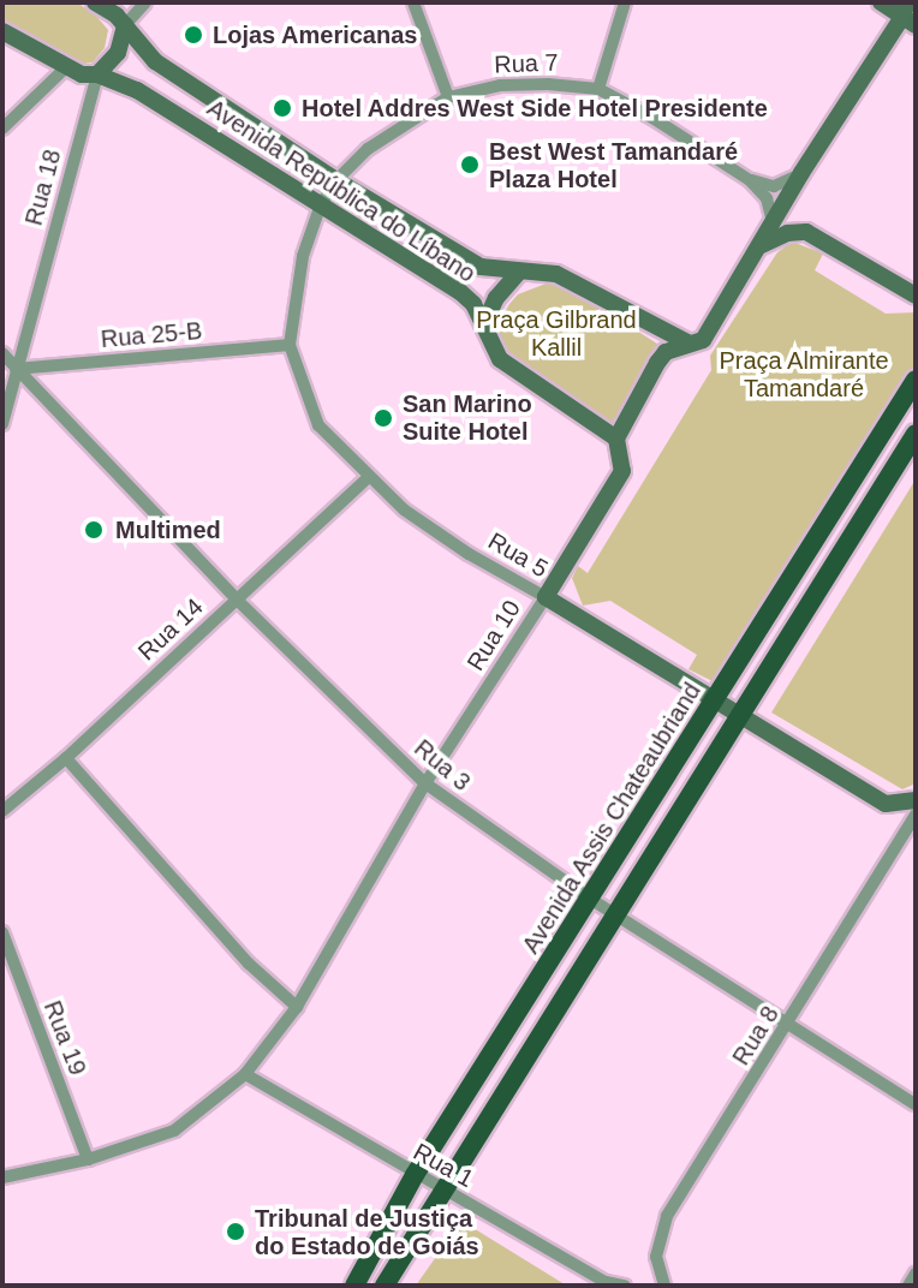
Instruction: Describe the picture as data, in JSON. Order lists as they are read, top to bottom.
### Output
{
  "streets": {
    "main road": [
      "Avenida República do Líbano",
      "Rua 5",
      "Rua 10",
      "Avenida Assis Chateaubriand"
    ],
    "street": [
      "Rua 7",
      "Rua 18",
      "Rua 25-B",
      "Rua 14",
      "Rua 3",
      "Rua 8",
      "Rua 19",
      "Rua 1"
    ]
  },
  "crossings": [
    ["Rua 7", "Avenida República do Líbano"],
    ["Rua 7", "Rua 5"],
    ["Rua 7", "Rua 10"],
    ["Rua 18", "Avenida República do Líbano"],
    ["Rua 18", "Rua 25-B"],
    ["Rua 18", "Rua 3"],
    ["Avenida República do Líbano", "Rua 5"],
    ["Avenida República do Líbano", "Rua 10"],
    ["Rua 25-B", "Rua 5"],
    ["Rua 25-B", "Rua 3"],
    ["Rua 5", "Rua 14"],
    ["Rua 5", "Rua 10"],
    ["Rua 5", "Avenida Assis Chateaubriand"],
    ["Rua 14", "Rua 3"],
    ["Rua 10", "Rua 3"],
    ["Rua 10", "Rua 19"],
    ["Rua 10", "Rua 1"],
    ["Rua 3", "Avenida Assis Chateaubriand"],
    ["Rua 3", "Rua 8"],
    ["Avenida Assis Chateaubriand", "Rua 1"]
  ],
  "parks": ["Praça Gilbrand Kallil", "Praça Almirante Tamandaré"],
  "places": [
    "Lojas Americanas",
    "Hotel Addres West Side Hotel Presidente",
    "Best West Tamandaré Plaza Hotel",
    "San Marino Suite Hotel",
    "Multimed",
    "Tribunal de Justiça do Estado de Goiás"
  ]
}
